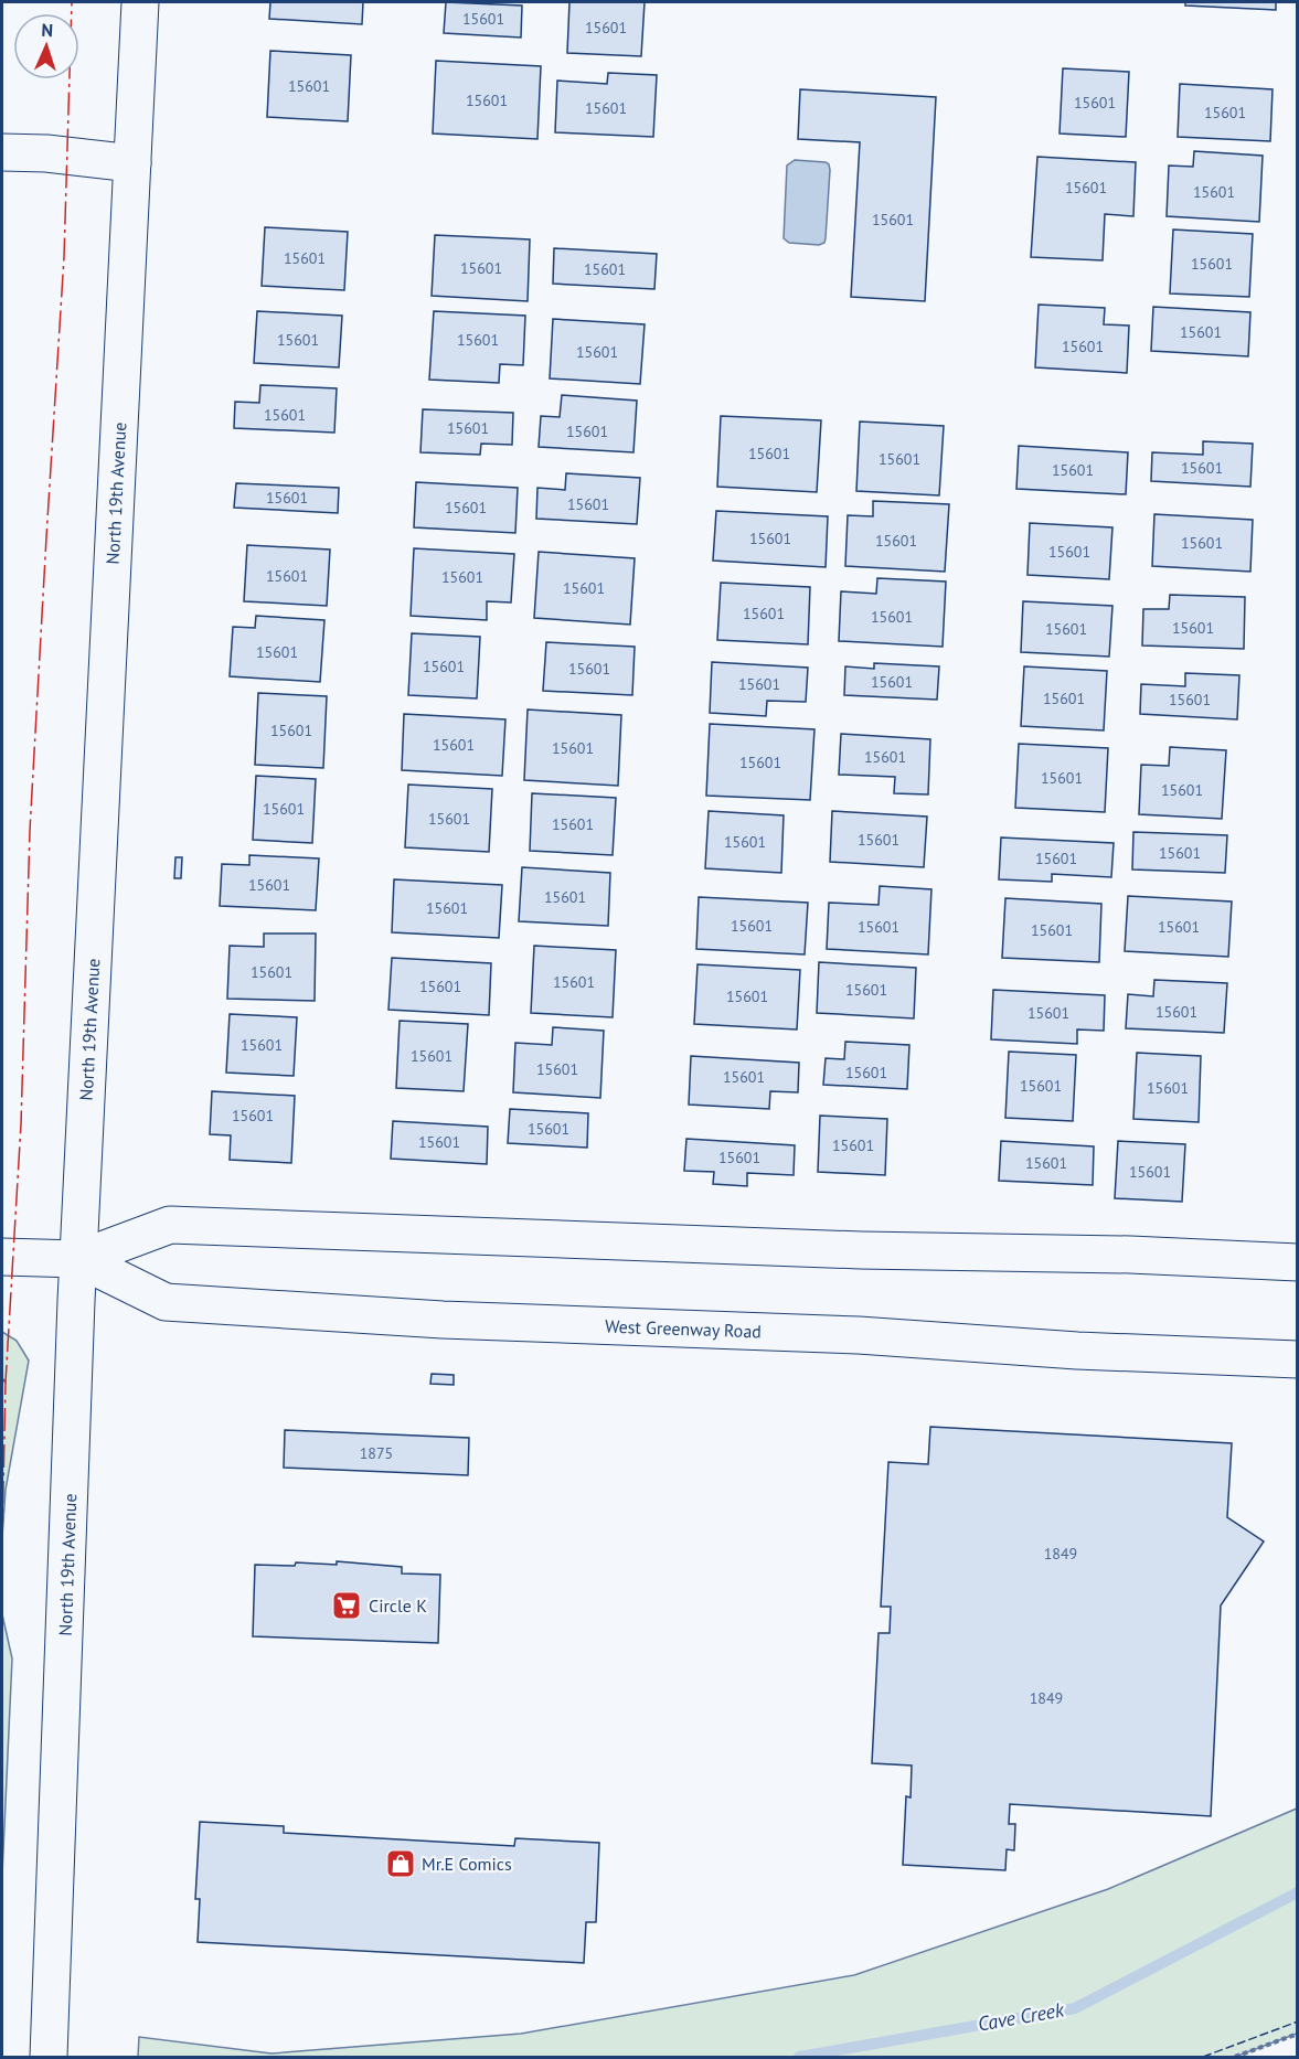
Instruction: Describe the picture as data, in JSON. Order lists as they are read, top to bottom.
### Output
{
  "streets": {
    "main road": ["North 19th Avenue", "West Greenway Road"]
  },
  "crossings": [
    ["North 19th Avenue", "West Greenway Road"]
  ],
  "water": ["Cave Creek"],
  "places": {
    "supermarket": ["Circle K"],
    "shop": ["Mr.E Comics"]
  },
  "house_numbers": [
    "15601",
    "15601",
    "15601",
    "15601",
    "15601",
    "15601",
    "15601",
    "15601",
    "15601",
    "15601",
    "15601",
    "15601",
    "15601",
    "15601",
    "15601",
    "15601",
    "15601",
    "15601",
    "15601",
    "15601",
    "15601",
    "15601",
    "15601",
    "15601",
    "15601",
    "15601",
    "15601",
    "15601",
    "15601",
    "15601",
    "15601",
    "15601",
    "15601",
    "15601",
    "15601",
    "15601",
    "15601",
    "15601",
    "15601",
    "15601",
    "15601",
    "15601",
    "15601",
    "15601",
    "15601",
    "15601",
    "15601",
    "15601",
    "15601",
    "15601",
    "15601",
    "15601",
    "15601",
    "15601",
    "15601",
    "15601",
    "15601",
    "15601",
    "15601",
    "15601",
    "15601",
    "15601",
    "15601",
    "15601",
    "15601",
    "15601",
    "15601",
    "15601",
    "15601",
    "15601",
    "15601",
    "15601",
    "15601",
    "15601",
    "15601",
    "15601",
    "15601",
    "15601",
    "15601",
    "15601",
    "15601",
    "15601",
    "15601",
    "15601",
    "15601",
    "15601",
    "15601",
    "15601",
    "15601",
    "1875",
    "1849",
    "1849"
  ],
  "north": "top"
}
